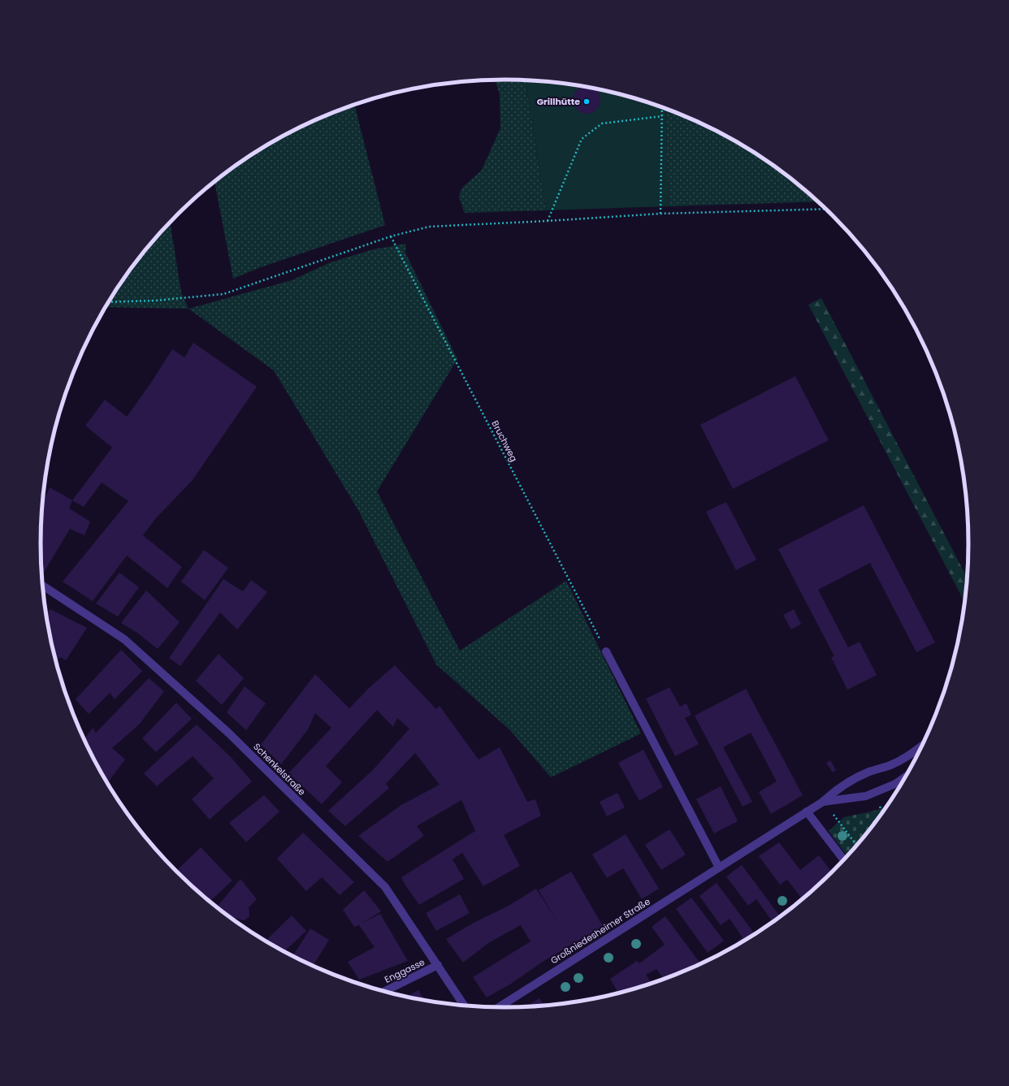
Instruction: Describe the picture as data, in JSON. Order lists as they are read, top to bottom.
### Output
{
  "streets": {
    "street": ["Schenkelstraße", "Großniedesheimer Straße", "Enggasse"],
    "path": ["Bruchweg"]
  },
  "crossings": [
    ["Schenkelstraße", "Enggasse"]
  ],
  "places": ["Grillhütte"]
}
